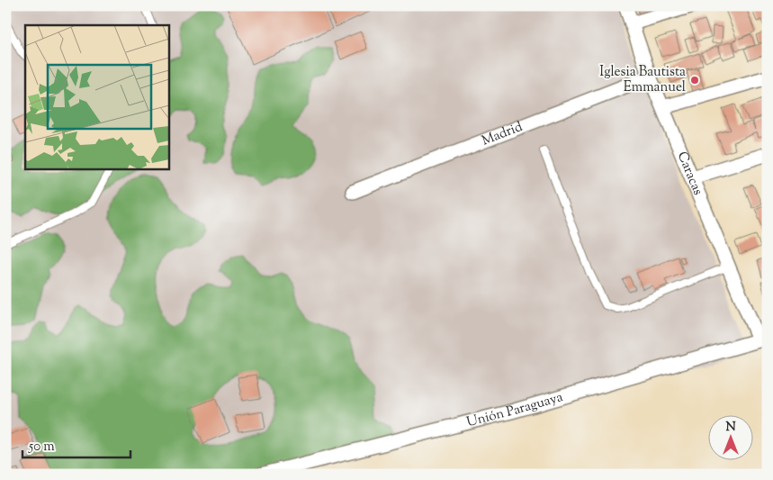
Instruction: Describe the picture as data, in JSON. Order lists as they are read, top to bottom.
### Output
{
  "streets": {
    "street": ["Madrid", "Caracas", "Unión Paraguaya"]
  },
  "crossings": [
    ["Madrid", "Caracas"],
    ["Caracas", "Unión Paraguaya"]
  ],
  "places": ["Iglesia Bautista Emmanuel"],
  "scale_bar": "50 m",
  "north": "top"
}
